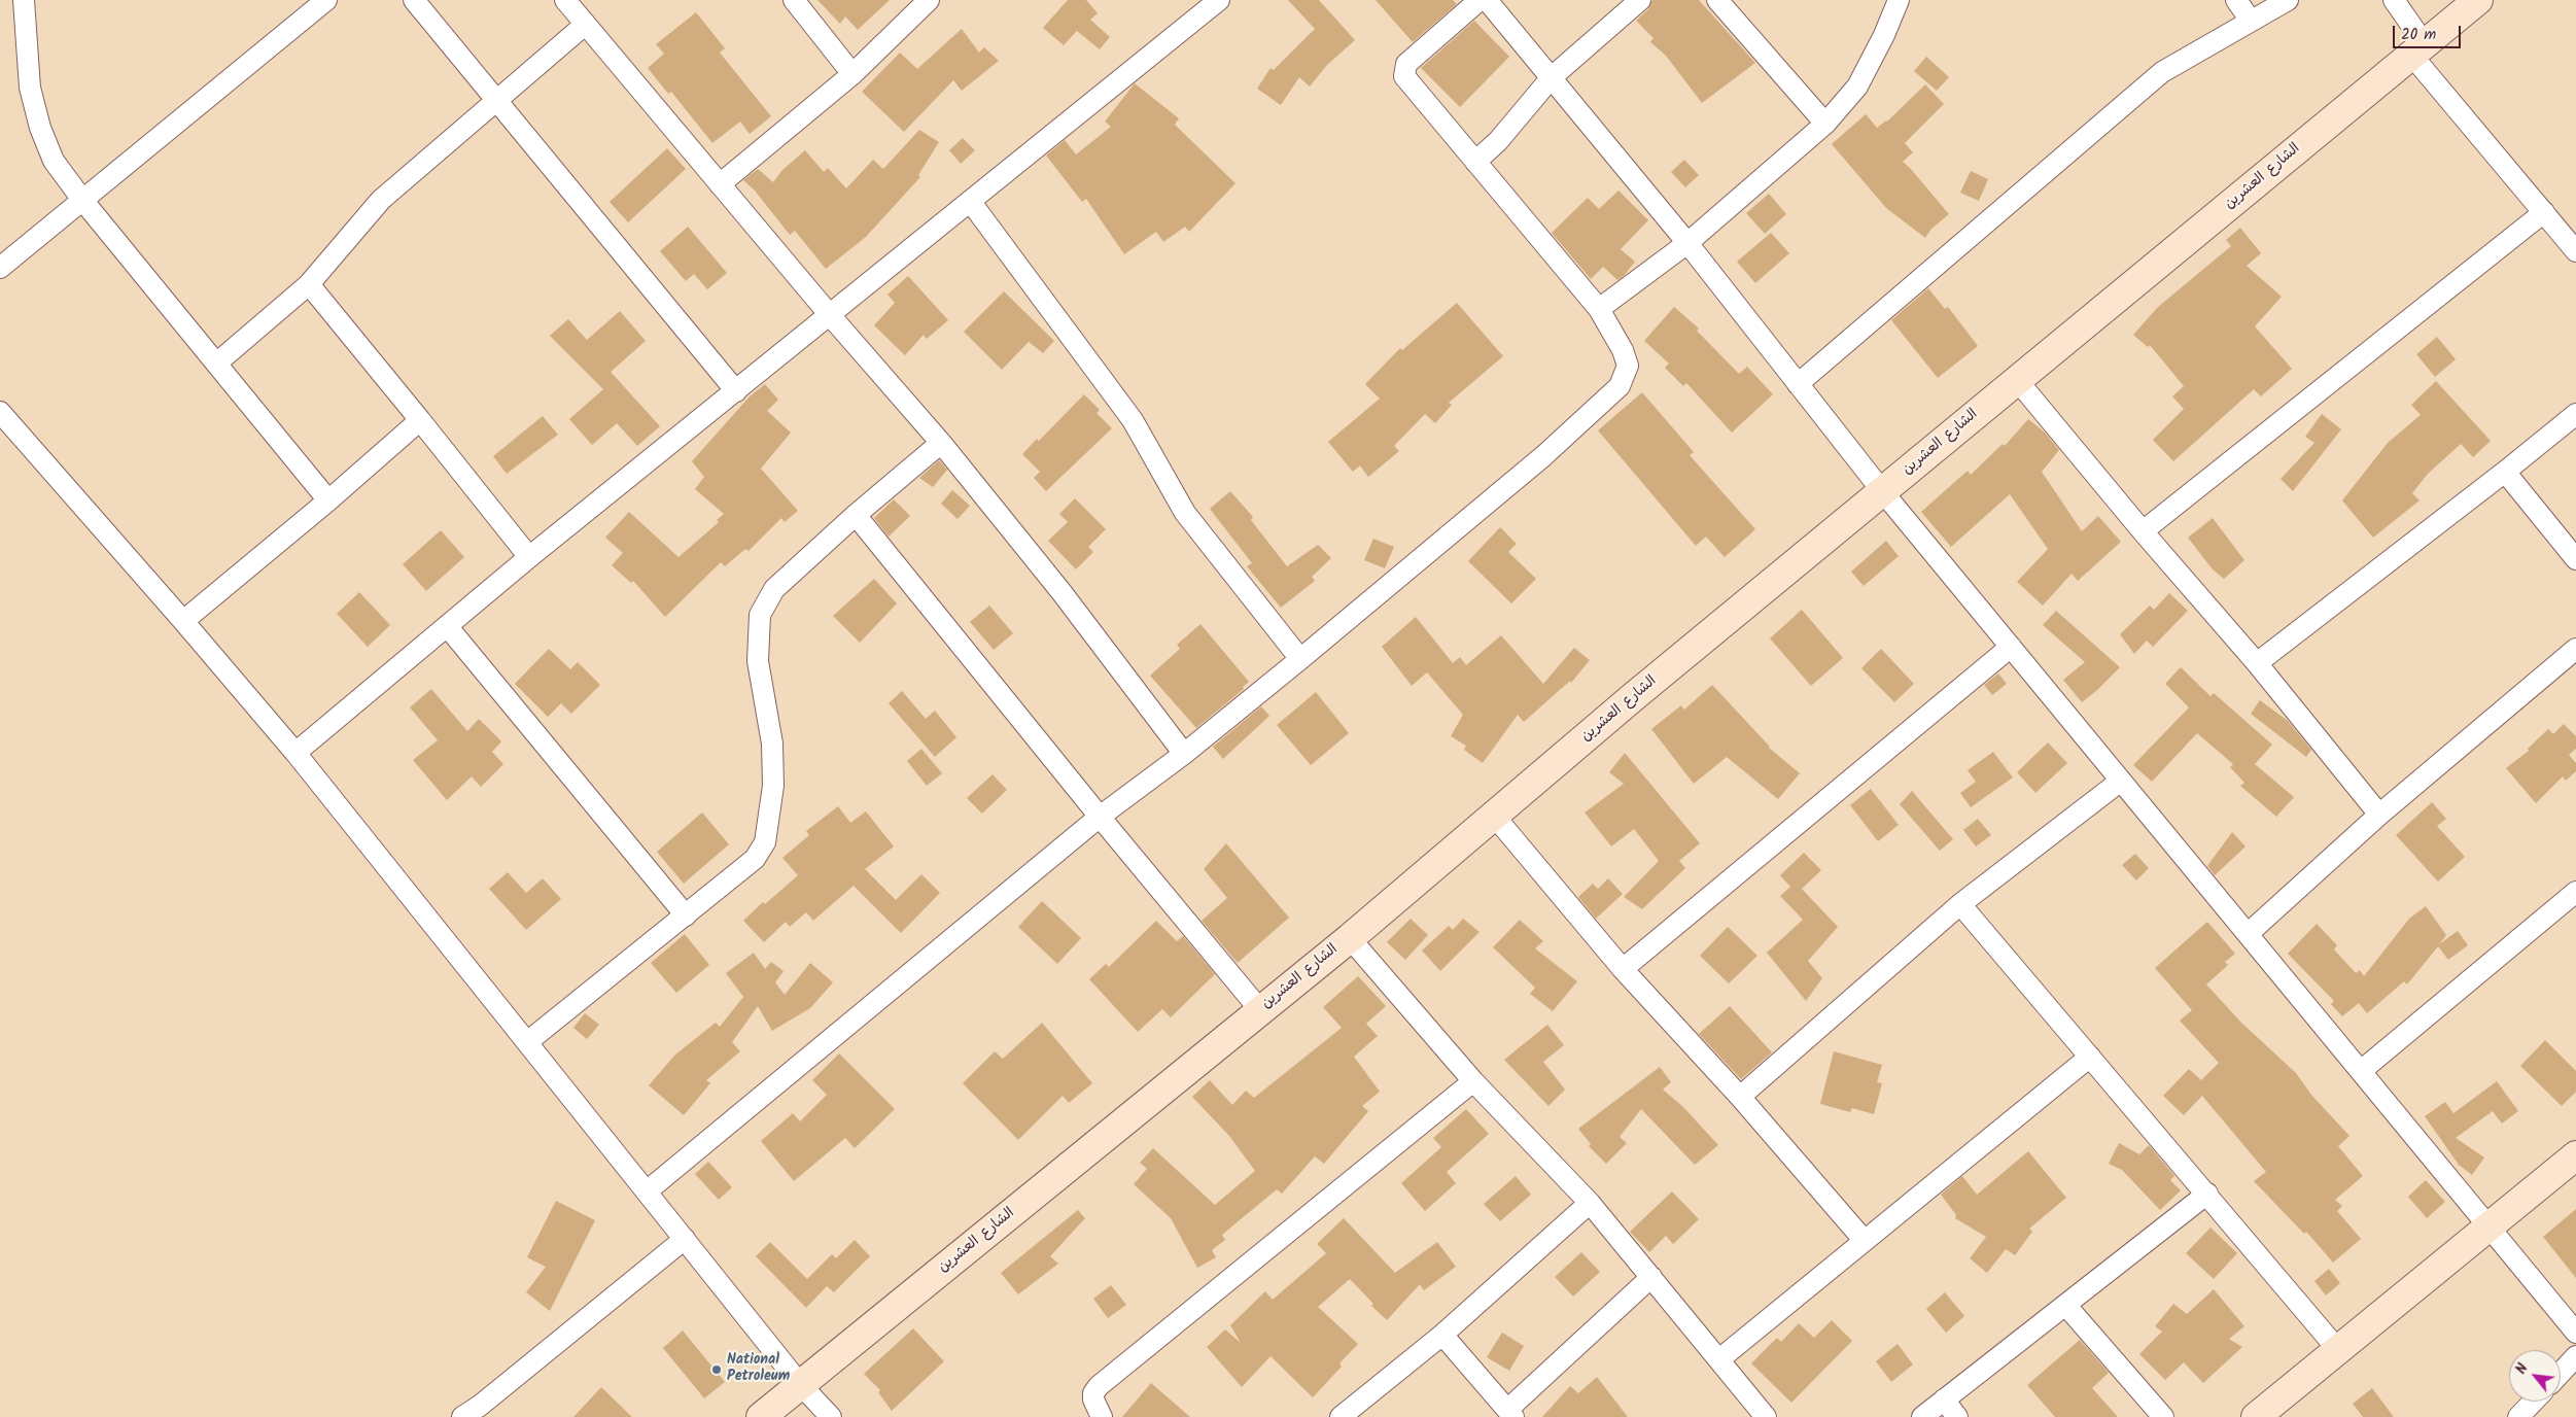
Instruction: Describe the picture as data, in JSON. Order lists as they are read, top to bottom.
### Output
{
  "streets": {
    "street": ["الشارع العشرين"]
  },
  "places": ["National Petroleum"],
  "scale_bar": "20 m",
  "north": "top left"
}
